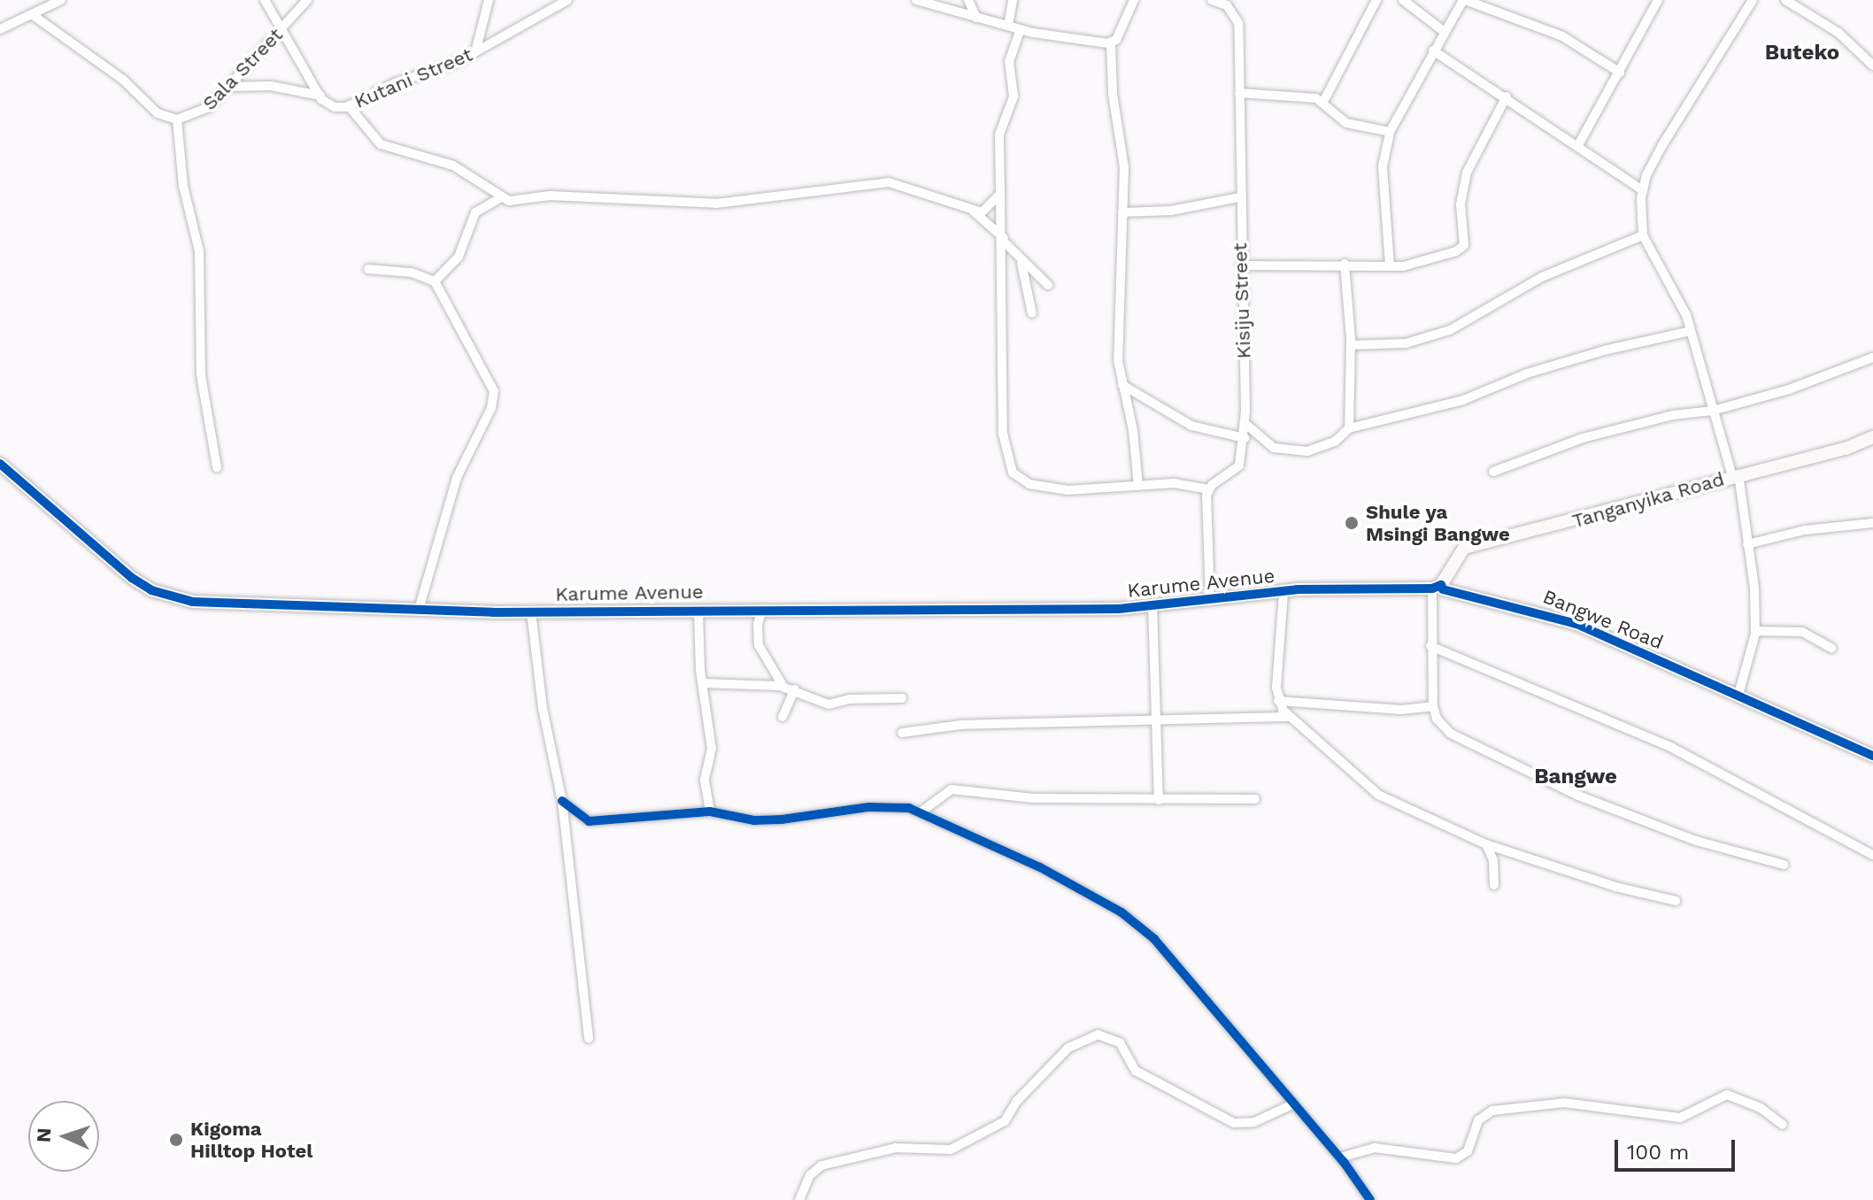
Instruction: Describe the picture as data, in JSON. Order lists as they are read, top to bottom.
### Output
{
  "streets": {
    "street": [
      "Sala Street",
      "Kutani Street",
      "Kisiju Street",
      "Tanganyika Road",
      "Karume Avenue",
      "Bangwe Road"
    ]
  },
  "crossings": [
    ["Tanganyika Road", "Bangwe Road"],
    ["Karume Avenue", "Bangwe Road"]
  ],
  "districts": ["Buteko", "Bangwe"],
  "places": ["Shule ya Msingi Bangwe", "Kigoma Hilltop Hotel"],
  "scale_bar": "100 m",
  "north": "left"
}
